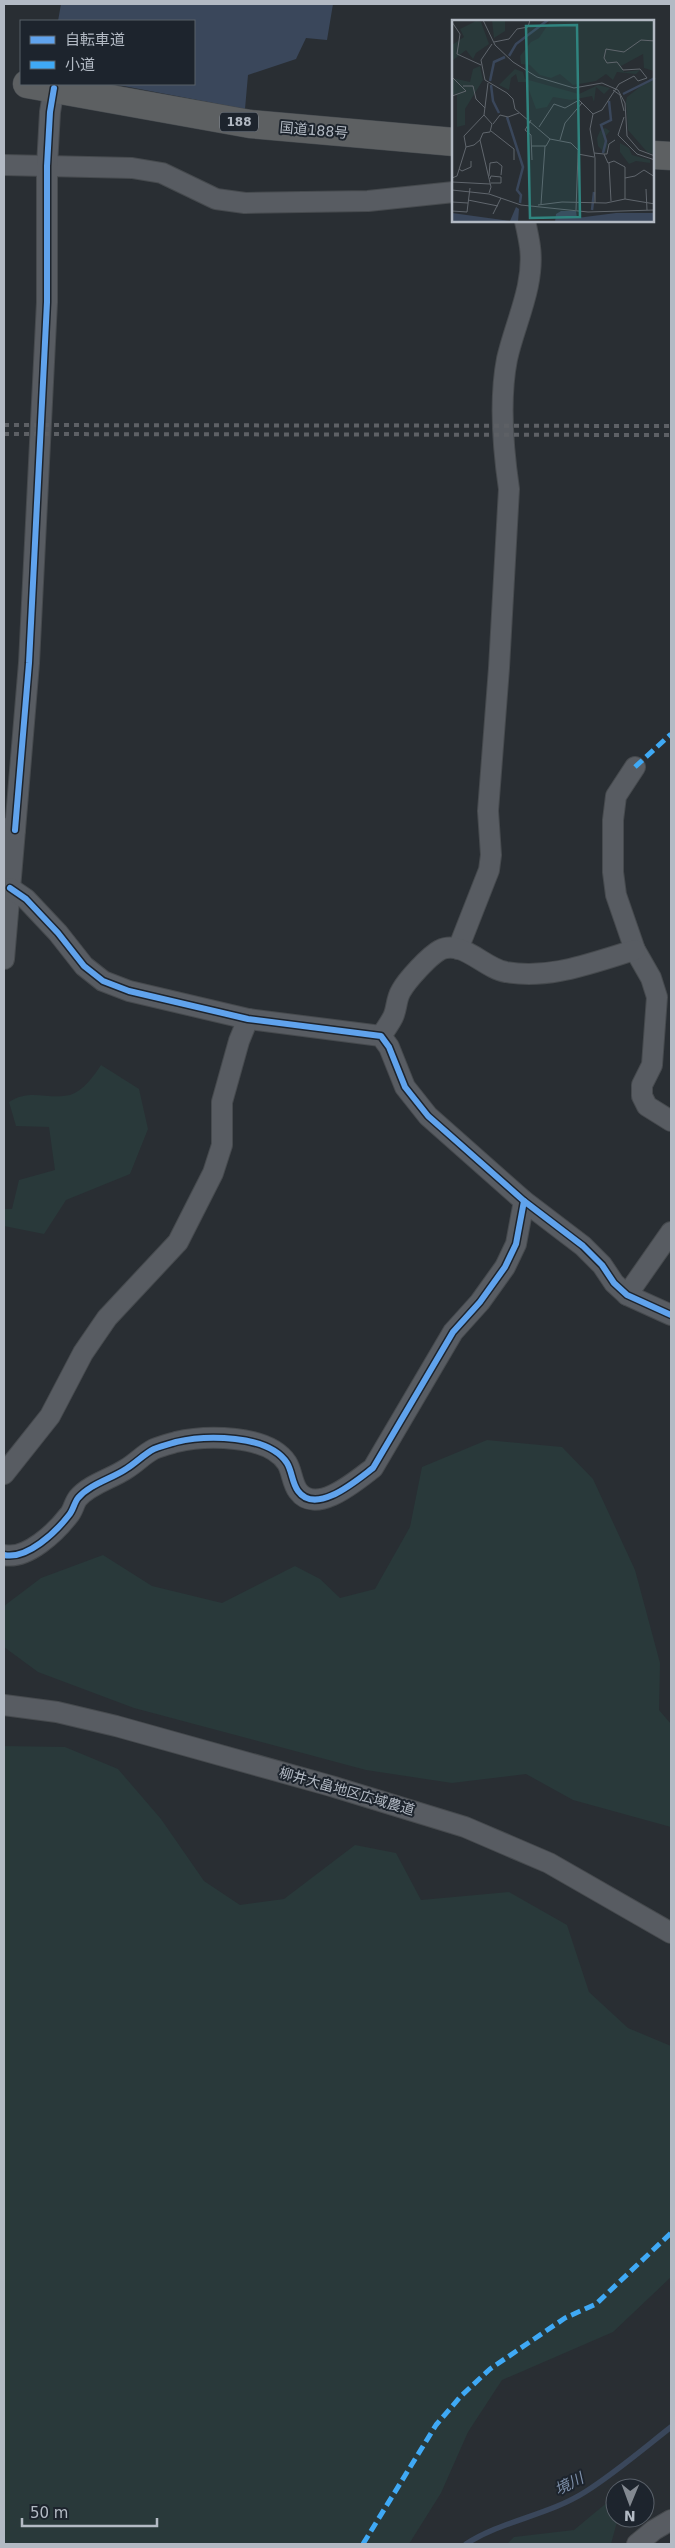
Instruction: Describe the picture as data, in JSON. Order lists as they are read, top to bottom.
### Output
{
  "streets": {
    "highway": ["188", "国道188号"],
    "street": ["柳井大畠地区広域農道"]
  },
  "water": ["境川"],
  "legend": ["自転車道", "小道"],
  "scale_bar": "50 m",
  "north": "bottom"
}
